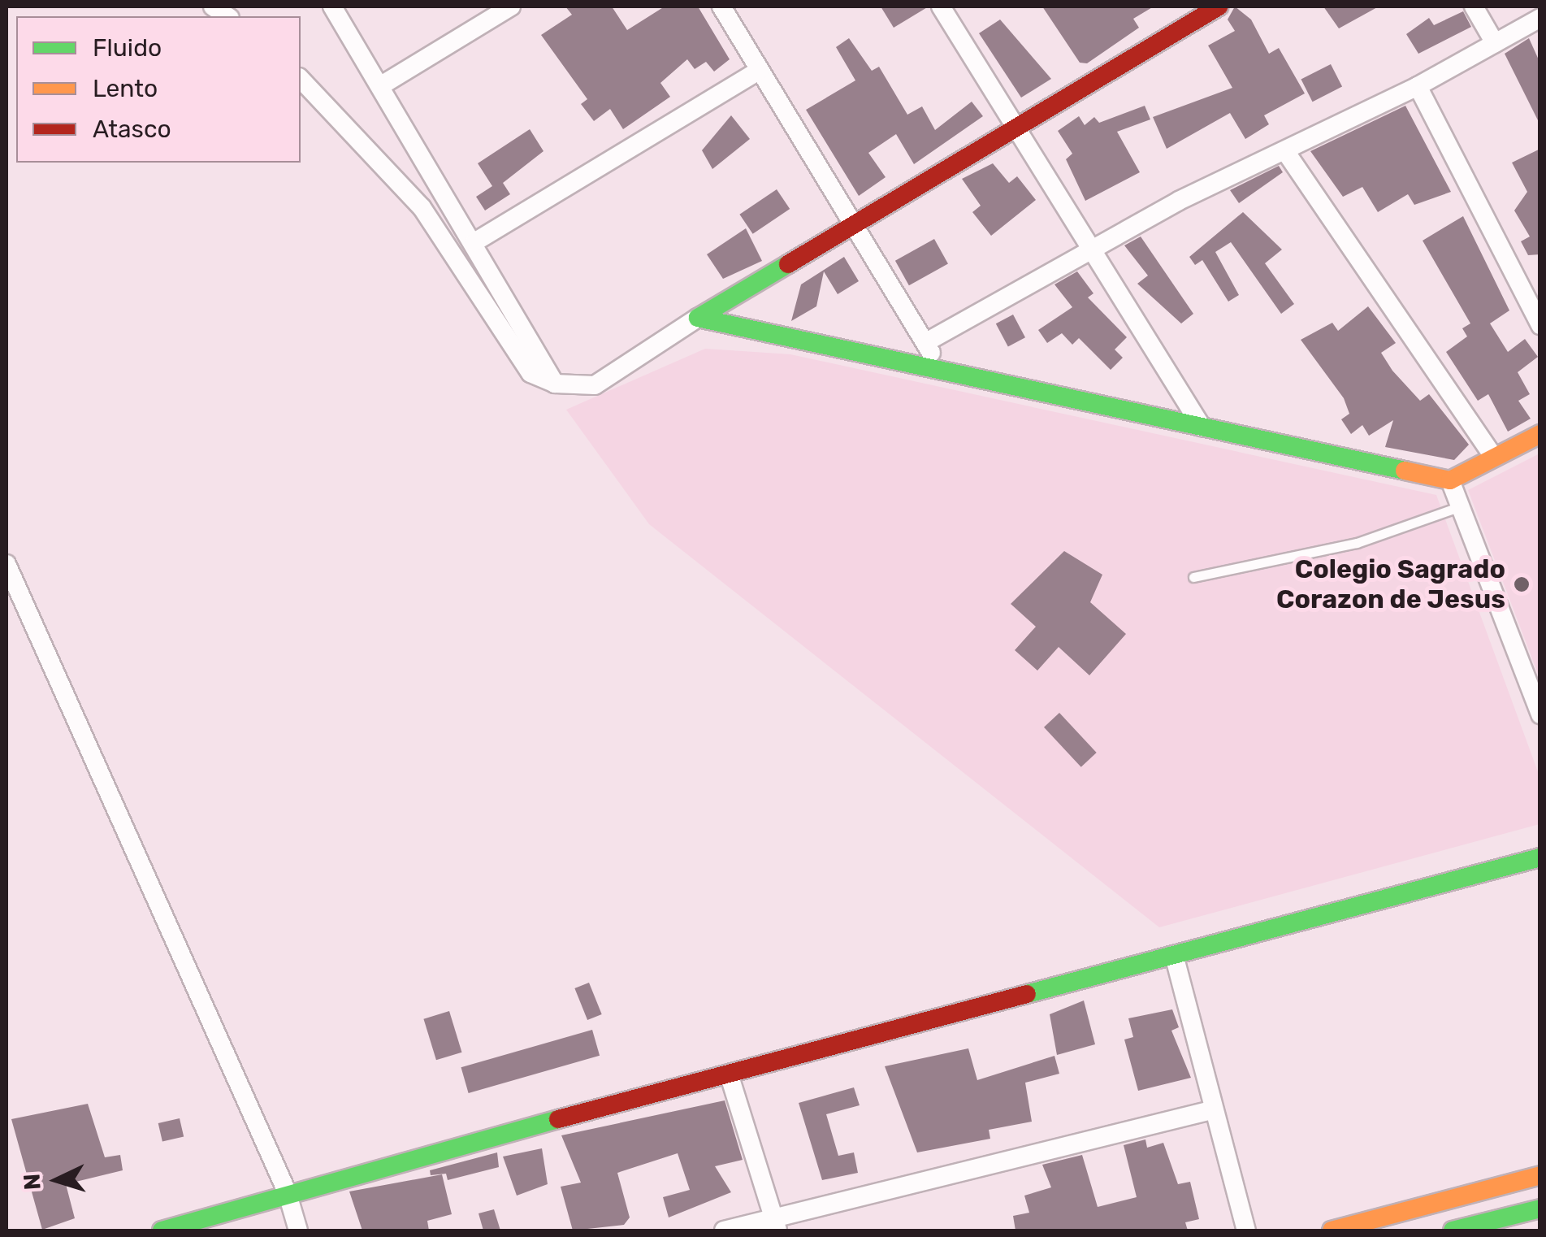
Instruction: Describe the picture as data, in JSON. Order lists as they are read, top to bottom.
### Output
{
  "places": ["Colegio Sagrado Corazon de Jesus"],
  "legend": ["Fluido", "Lento", "Atasco"],
  "north": "left"
}
